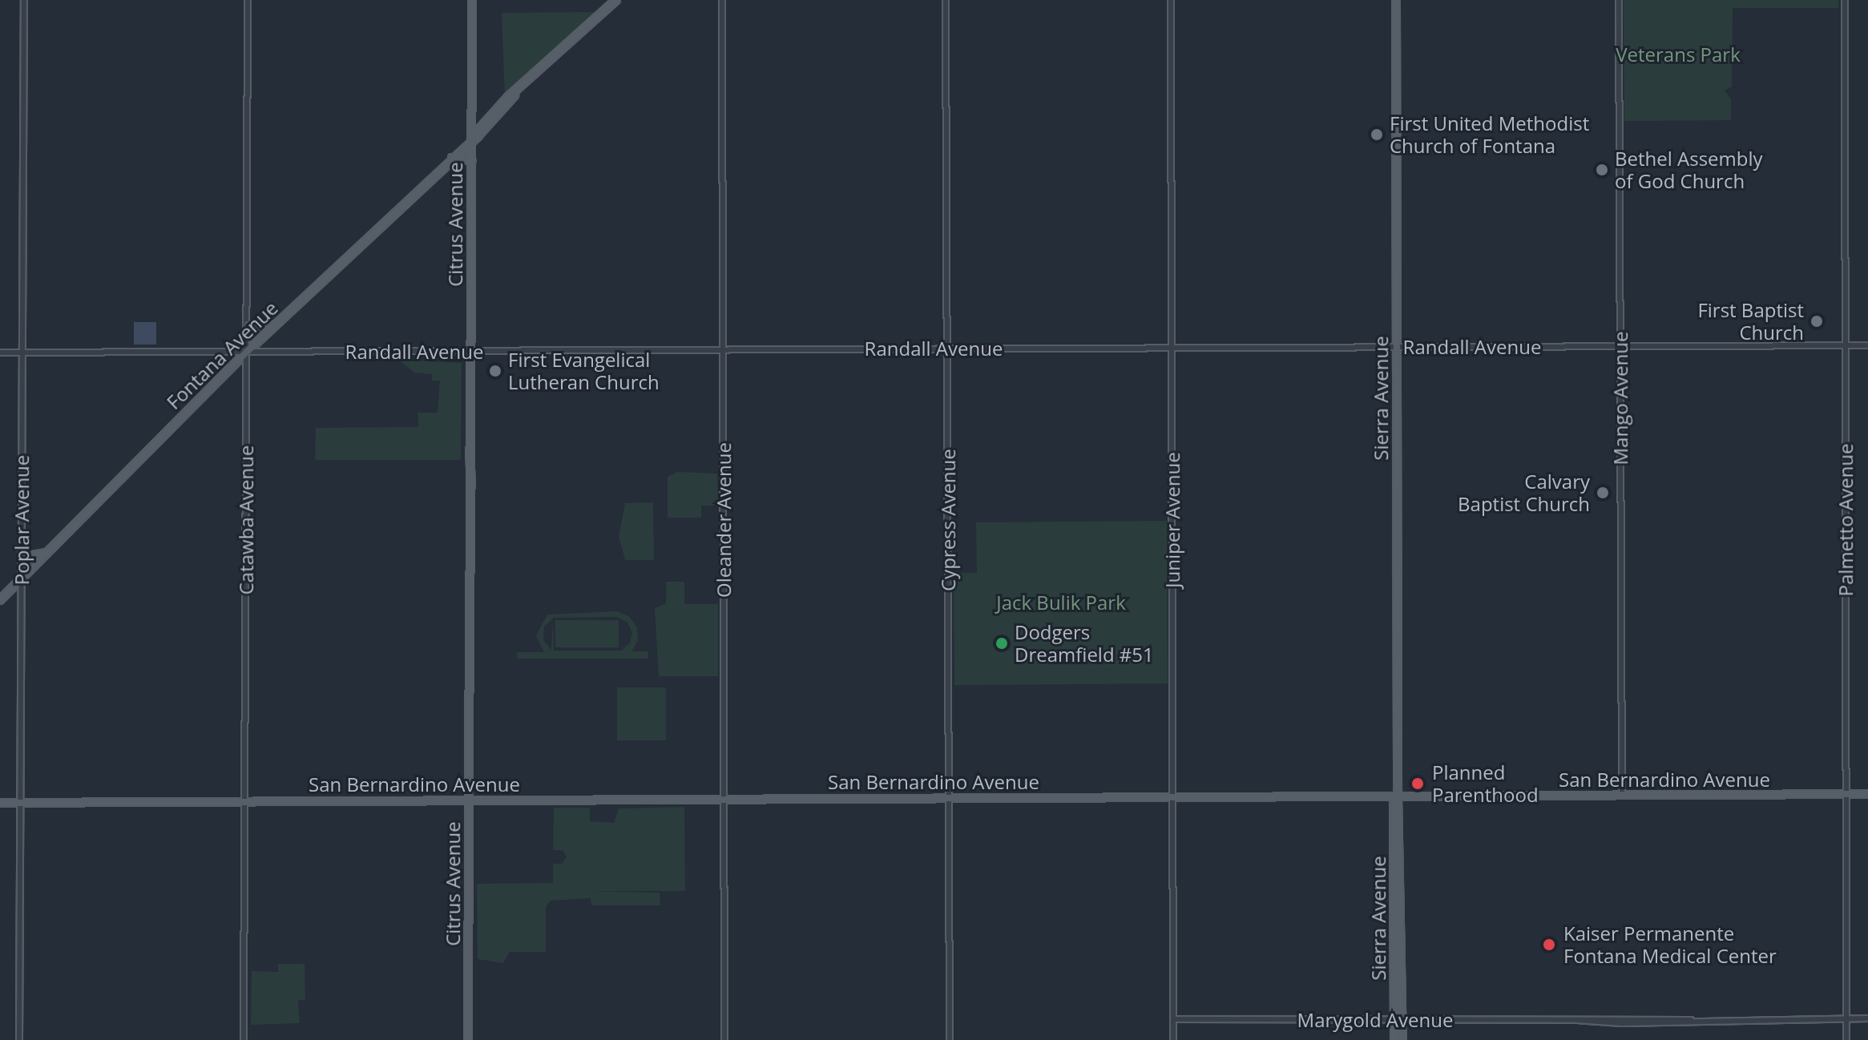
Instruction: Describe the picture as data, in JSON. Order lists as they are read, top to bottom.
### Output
{
  "streets": {
    "main road": [
      "Citrus Avenue",
      "Fontana Avenue",
      "Sierra Avenue",
      "San Bernardino Avenue"
    ],
    "street": [
      "Randall Avenue",
      "Mango Avenue",
      "Poplar Avenue",
      "Catawba Avenue",
      "Oleander Avenue",
      "Cypress Avenue",
      "Juniper Avenue",
      "Palmetto Avenue",
      "Marygold Avenue"
    ]
  },
  "crossings": [
    ["Citrus Avenue", "Randall Avenue"],
    ["Citrus Avenue", "Fontana Avenue"],
    ["Citrus Avenue", "San Bernardino Avenue"],
    ["Randall Avenue", "Fontana Avenue"],
    ["Randall Avenue", "Sierra Avenue"],
    ["Randall Avenue", "Mango Avenue"],
    ["Randall Avenue", "Poplar Avenue"],
    ["Randall Avenue", "Catawba Avenue"],
    ["Randall Avenue", "Oleander Avenue"],
    ["Randall Avenue", "Cypress Avenue"],
    ["Randall Avenue", "Juniper Avenue"],
    ["Randall Avenue", "Palmetto Avenue"],
    ["Fontana Avenue", "Poplar Avenue"],
    ["Fontana Avenue", "Catawba Avenue"],
    ["Sierra Avenue", "San Bernardino Avenue"],
    ["Sierra Avenue", "Marygold Avenue"],
    ["Mango Avenue", "San Bernardino Avenue"],
    ["Poplar Avenue", "San Bernardino Avenue"],
    ["Catawba Avenue", "San Bernardino Avenue"],
    ["Oleander Avenue", "San Bernardino Avenue"],
    ["Cypress Avenue", "San Bernardino Avenue"],
    ["Juniper Avenue", "San Bernardino Avenue"],
    ["Juniper Avenue", "Marygold Avenue"],
    ["Palmetto Avenue", "San Bernardino Avenue"],
    ["Palmetto Avenue", "Marygold Avenue"]
  ],
  "parks": ["Veterans Park", "Jack Bulik Park"],
  "places": [
    "First United Methodist Church of Fontana",
    "Bethel Assembly of God Church",
    "First Baptist Church",
    "First Evangelical Lutheran Church",
    "Calvary Baptist Church",
    "Dodgers Dreamfield #51",
    "Planned Parenthood",
    "Kaiser Permanente Fontana Medical Center"
  ]
}
